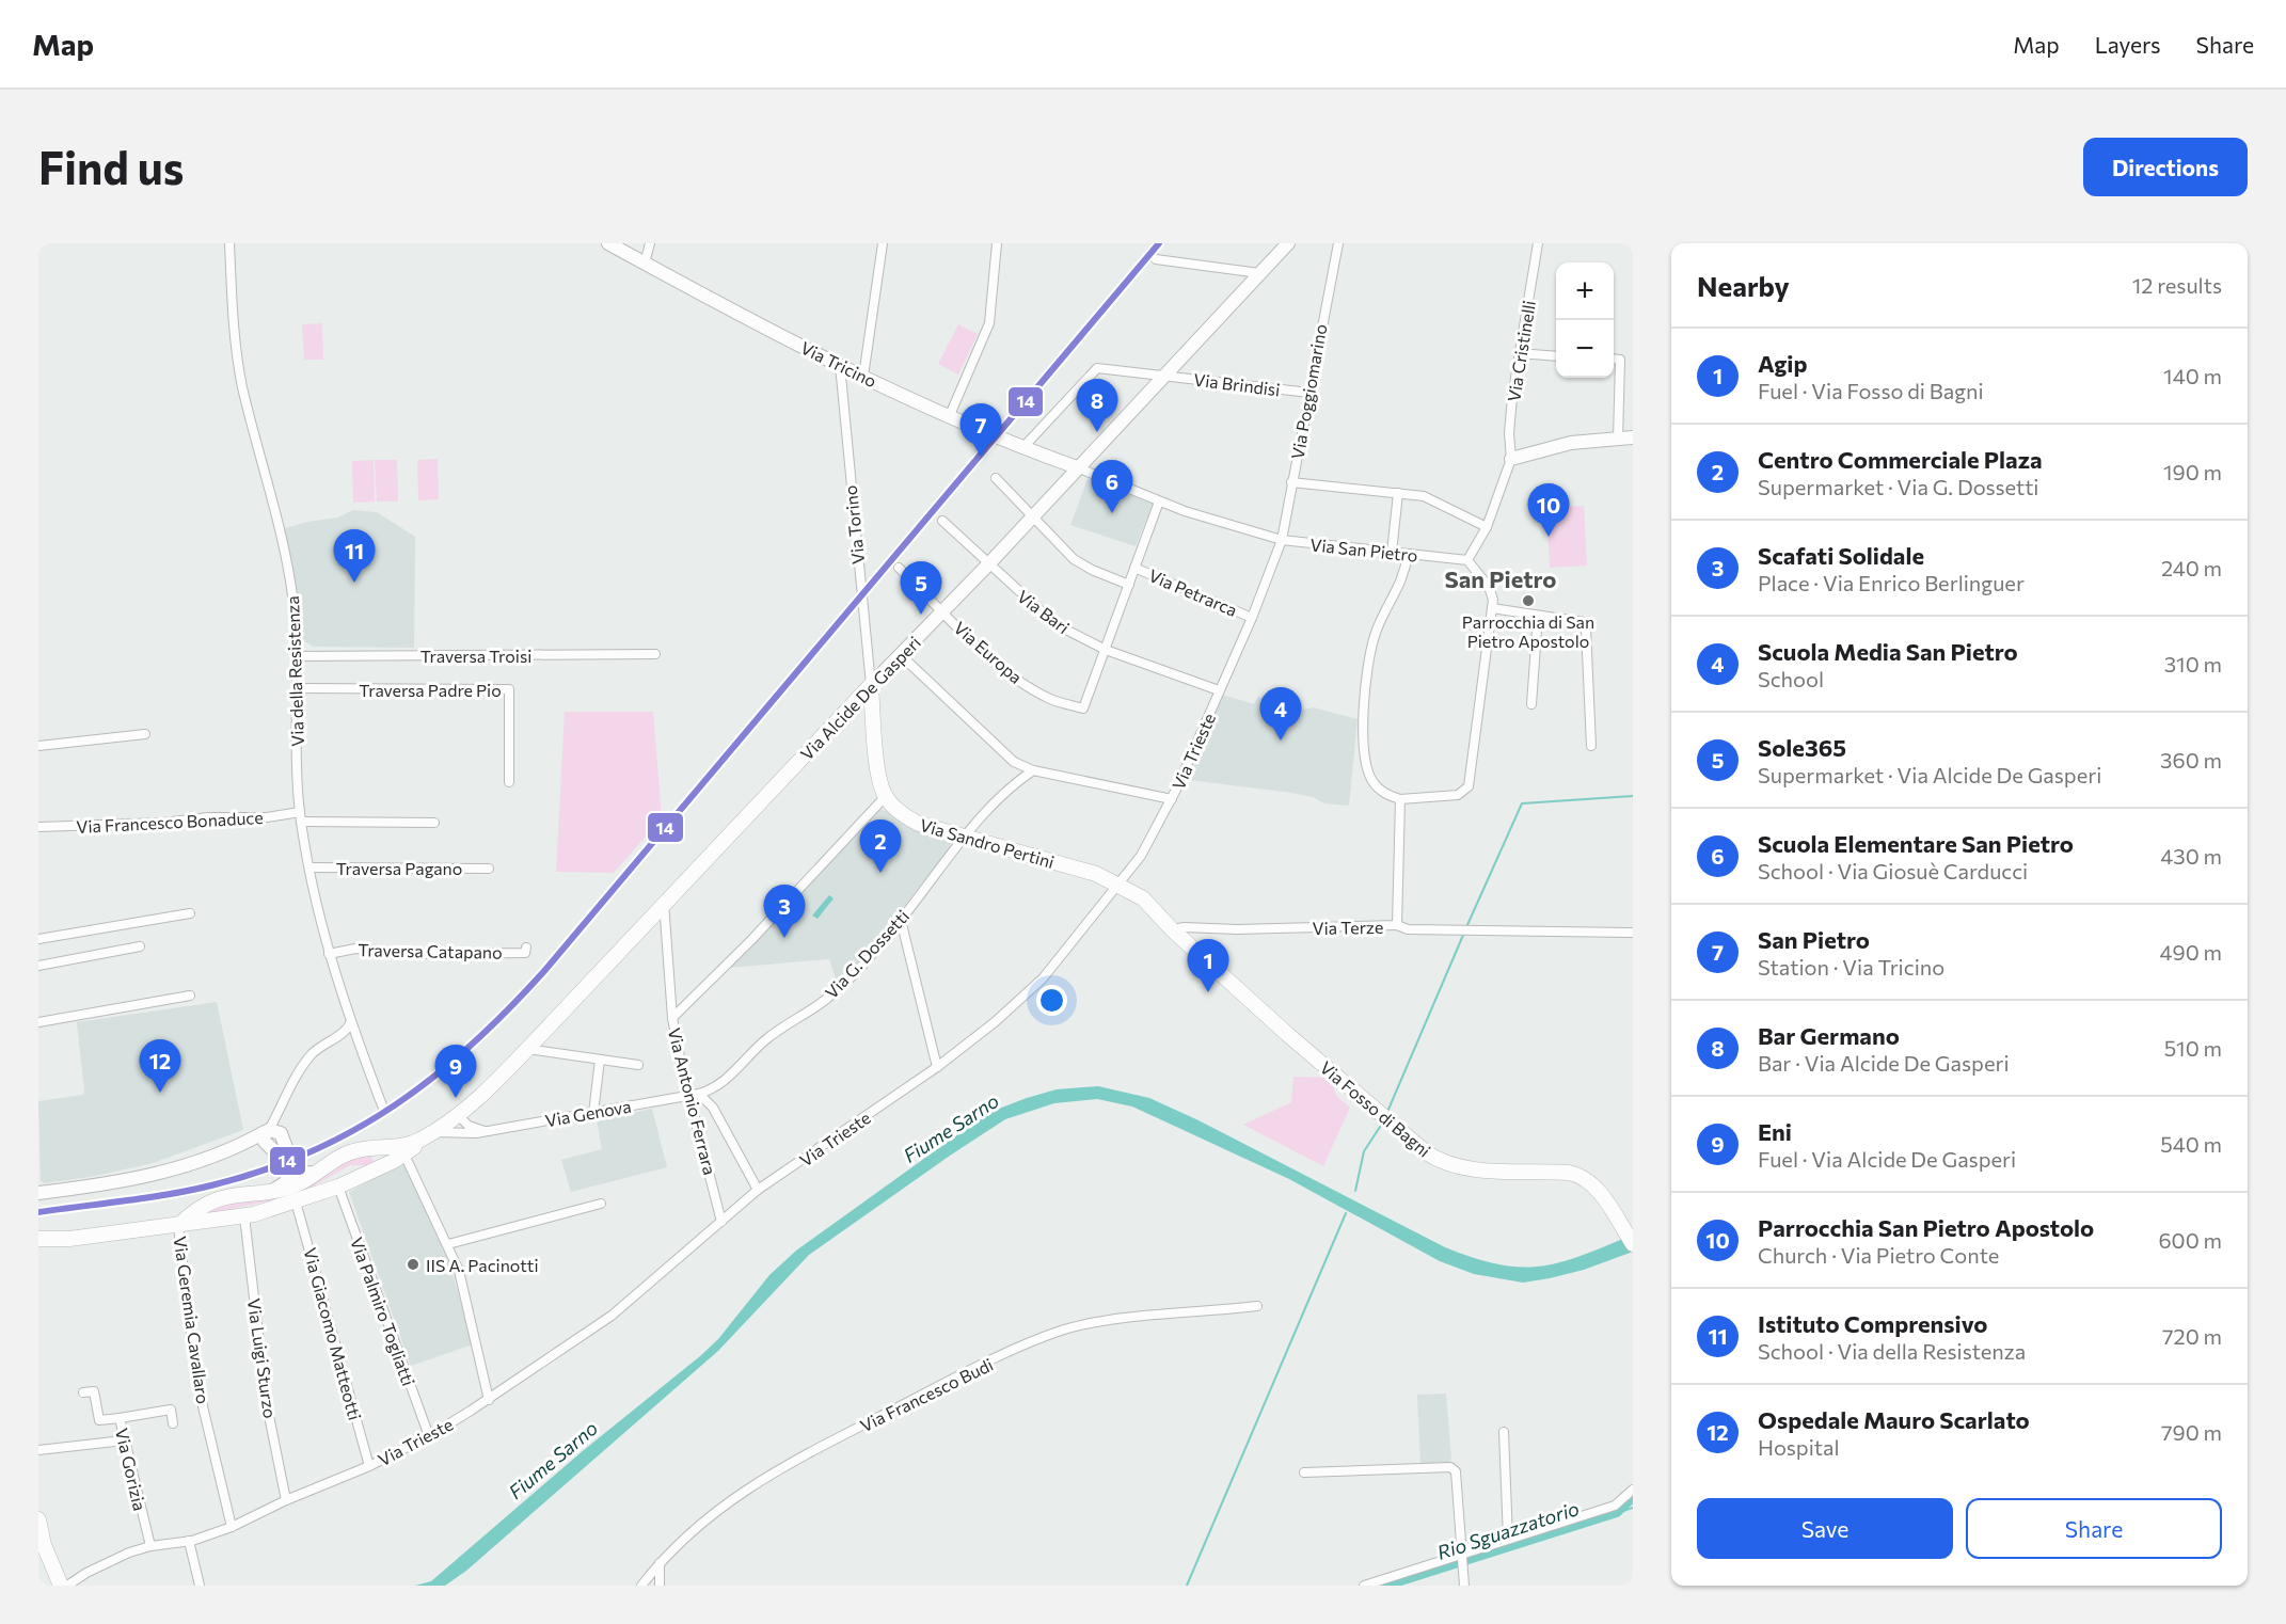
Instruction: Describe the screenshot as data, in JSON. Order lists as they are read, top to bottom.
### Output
{
  "streets": {
    "main road": ["Via Alcide De Gasperi", "Via Sandro Pertini", "Via Fosso di Bagni"],
    "street": [
      "Via Cristinelli",
      "Via Tricino",
      "Via Brindisi",
      "Via Poggiomarino",
      "Via Torino",
      "Via San Pietro",
      "Via Petrarca",
      "Via Bari",
      "Via Europa",
      "Traversa Troisi",
      "Via della Resistenza",
      "Traversa Padre Pio",
      "Via Trieste",
      "Via Francesco Bonaduce",
      "Traversa Pagano",
      "Via Terze",
      "Traversa Catapano",
      "Via G. Dossetti",
      "Via Antonio Ferrara",
      "Via Genova",
      "Via Palmiro Togliatti",
      "Via Geremia Cavallaro",
      "Via Giacomo Matteotti",
      "Via Luigi Sturzo",
      "Via Francesco Budi",
      "Via Gorizia"
    ]
  },
  "crossings": [
    ["Via Tricino", "Via Brindisi"],
    ["Via Tricino", "Via Torino"],
    ["Via Tricino", "Via San Pietro"],
    ["Via Tricino", "Via Alcide De Gasperi"],
    ["Via Brindisi", "Via Poggiomarino"],
    ["Via Brindisi", "Via Alcide De Gasperi"],
    ["Via Poggiomarino", "Via San Pietro"],
    ["Via Poggiomarino", "Via Trieste"],
    ["Via Torino", "Via Alcide De Gasperi"],
    ["Via San Pietro", "Via Alcide De Gasperi"],
    ["Via San Pietro", "Via Trieste"],
    ["Via Petrarca", "Via Trieste"],
    ["Via Bari", "Via Europa"],
    ["Via Bari", "Via Alcide De Gasperi"],
    ["Via Bari", "Via Trieste"],
    ["Via Europa", "Via Alcide De Gasperi"],
    ["Traversa Troisi", "Via della Resistenza"],
    ["Via della Resistenza", "Traversa Padre Pio"],
    ["Via della Resistenza", "Via Francesco Bonaduce"],
    ["Via della Resistenza", "Traversa Pagano"],
    ["Via della Resistenza", "Traversa Catapano"],
    ["Via Alcide De Gasperi", "Via Antonio Ferrara"],
    ["Via Alcide De Gasperi", "Via Genova"],
    ["Via Alcide De Gasperi", "Via Palmiro Togliatti"],
    ["Via Alcide De Gasperi", "Via Geremia Cavallaro"],
    ["Via Alcide De Gasperi", "Via Giacomo Matteotti"],
    ["Via Alcide De Gasperi", "Via Luigi Sturzo"],
    ["Via Trieste", "Via Sandro Pertini"],
    ["Via Trieste", "Via Antonio Ferrara"],
    ["Via Trieste", "Via Fosso di Bagni"],
    ["Via Trieste", "Via Palmiro Togliatti"],
    ["Via Trieste", "Via Geremia Cavallaro"],
    ["Via Trieste", "Via Giacomo Matteotti"],
    ["Via Trieste", "Via Luigi Sturzo"],
    ["Via Trieste", "Via Gorizia"],
    ["Via Sandro Pertini", "Via G. Dossetti"],
    ["Via Sandro Pertini", "Via Fosso di Bagni"],
    ["Via Terze", "Via Fosso di Bagni"],
    ["Via G. Dossetti", "Via Antonio Ferrara"],
    ["Via G. Dossetti", "Via Genova"],
    ["Via Antonio Ferrara", "Via Genova"]
  ],
  "districts": ["San Pietro"],
  "water": ["Fiume Sarno", "Rio Sguazzatorio"],
  "places": ["Parrocchia di San Pietro Apostolo", "IIS A. Pacinotti"],
  "lines": ["transit line 14"],
  "page": {
    "header": "Map",
    "nav": ["Map", "Layers", "Share"],
    "buttons": [
      "Directions",
      ["Save", "Share"]
    ],
    "title": "Find us",
    "heading": ["Nearby", "12 results"],
    "map_buttons": ["+", "−"],
    "list": [
      {
        "mark": "1",
        "name": "Agip",
        "note": "Fuel · Via Fosso di Bagni",
        "value": "140 m"
      },
      {
        "mark": "2",
        "name": "Centro Commerciale Plaza",
        "note": "Supermarket · Via G. Dossetti",
        "value": "190 m"
      },
      {
        "mark": "3",
        "name": "Scafati Solidale",
        "note": "Place · Via Enrico Berlinguer",
        "value": "240 m"
      },
      {
        "mark": "4",
        "name": "Scuola Media San Pietro",
        "note": "School",
        "value": "310 m"
      },
      {
        "mark": "5",
        "name": "Sole365",
        "note": "Supermarket · Via Alcide De Gasperi",
        "value": "360 m"
      },
      {
        "mark": "6",
        "name": "Scuola Elementare San Pietro",
        "note": "School · Via Giosuè Carducci",
        "value": "430 m"
      },
      {
        "mark": "7",
        "name": "San Pietro",
        "note": "Station · Via Tricino",
        "value": "490 m"
      },
      {
        "mark": "8",
        "name": "Bar Germano",
        "note": "Bar · Via Alcide De Gasperi",
        "value": "510 m"
      },
      {
        "mark": "9",
        "name": "Eni",
        "note": "Fuel · Via Alcide De Gasperi",
        "value": "540 m"
      },
      {
        "mark": "10",
        "name": "Parrocchia San Pietro Apostolo",
        "note": "Church · Via Pietro Conte",
        "value": "600 m"
      },
      {
        "mark": "11",
        "name": "Istituto Comprensivo",
        "note": "School · Via della Resistenza",
        "value": "720 m"
      },
      {
        "mark": "12",
        "name": "Ospedale Mauro Scarlato",
        "note": "Hospital",
        "value": "790 m"
      }
    ],
    "pins": [
      "8",
      "7",
      "6",
      "10",
      "11",
      "5",
      "4",
      "2",
      "3",
      "1",
      "12",
      "9"
    ]
  }
}
